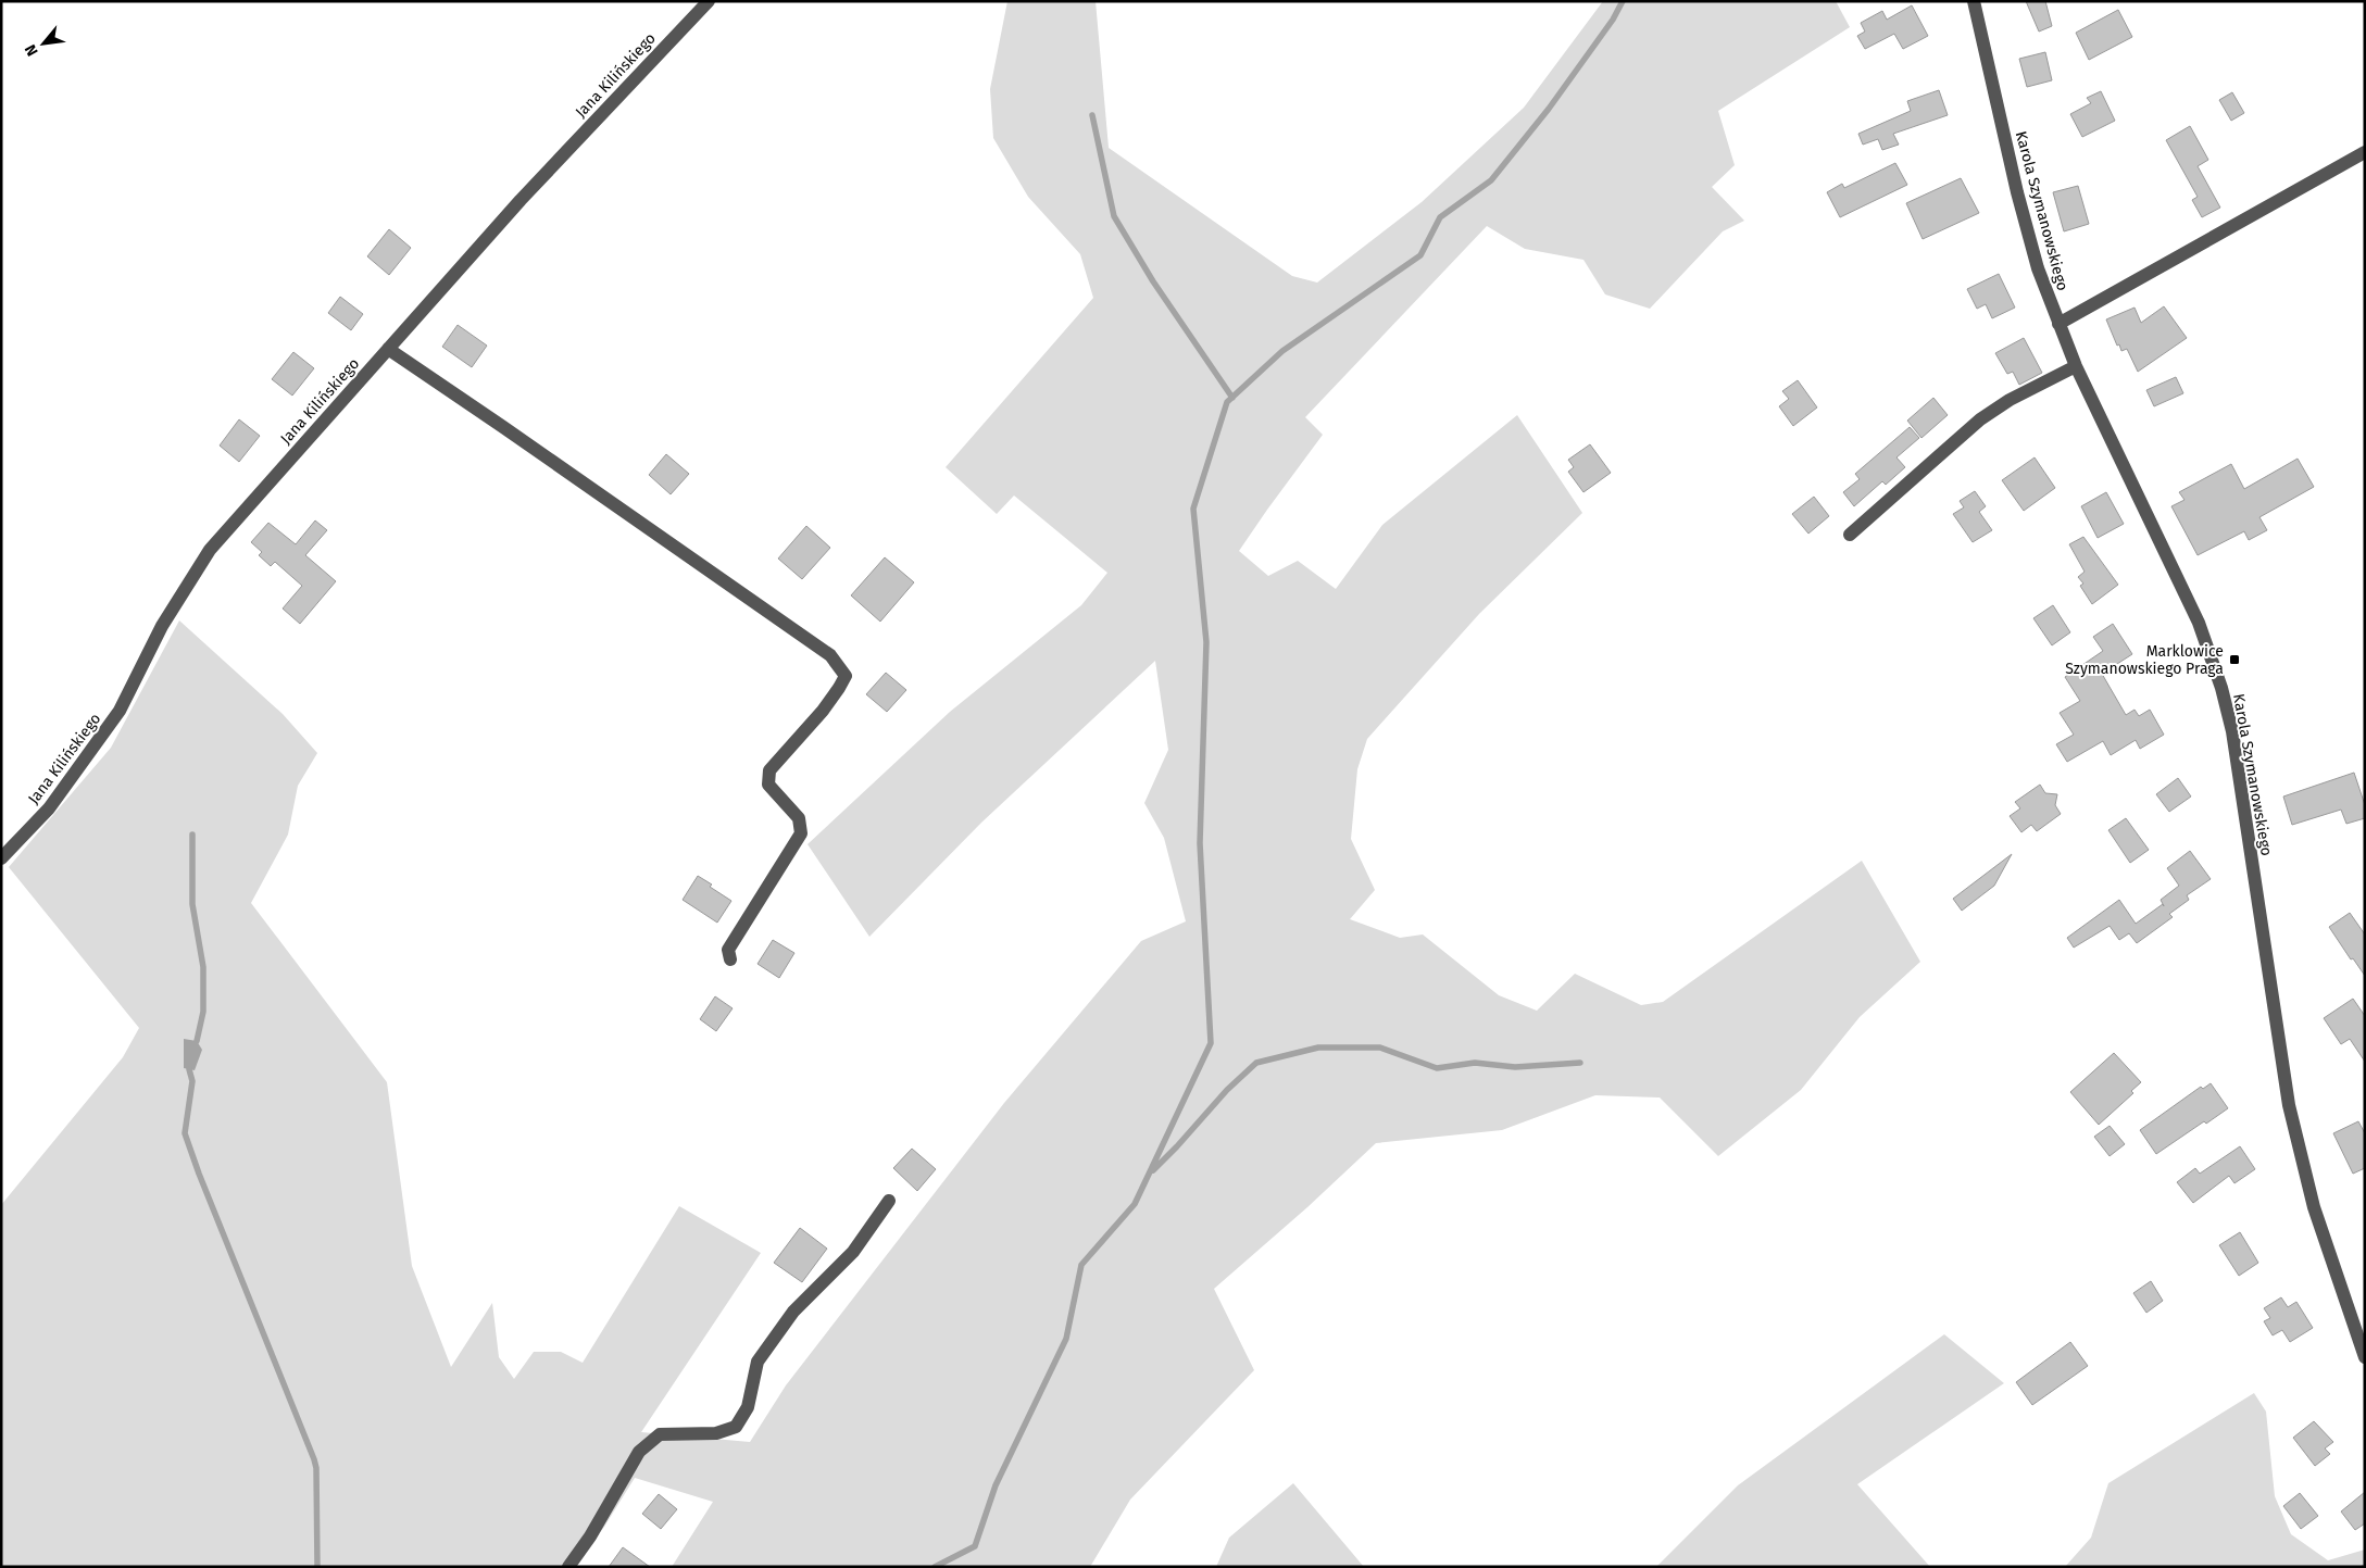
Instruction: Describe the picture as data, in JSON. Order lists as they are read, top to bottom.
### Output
{
  "streets": {
    "street": ["Jana Kilińskiego", "Karola Szymanowskiego"]
  },
  "places": {
    "transit": ["Marklowice Szymanowskiego Praga"]
  },
  "north": "bottom left"
}
